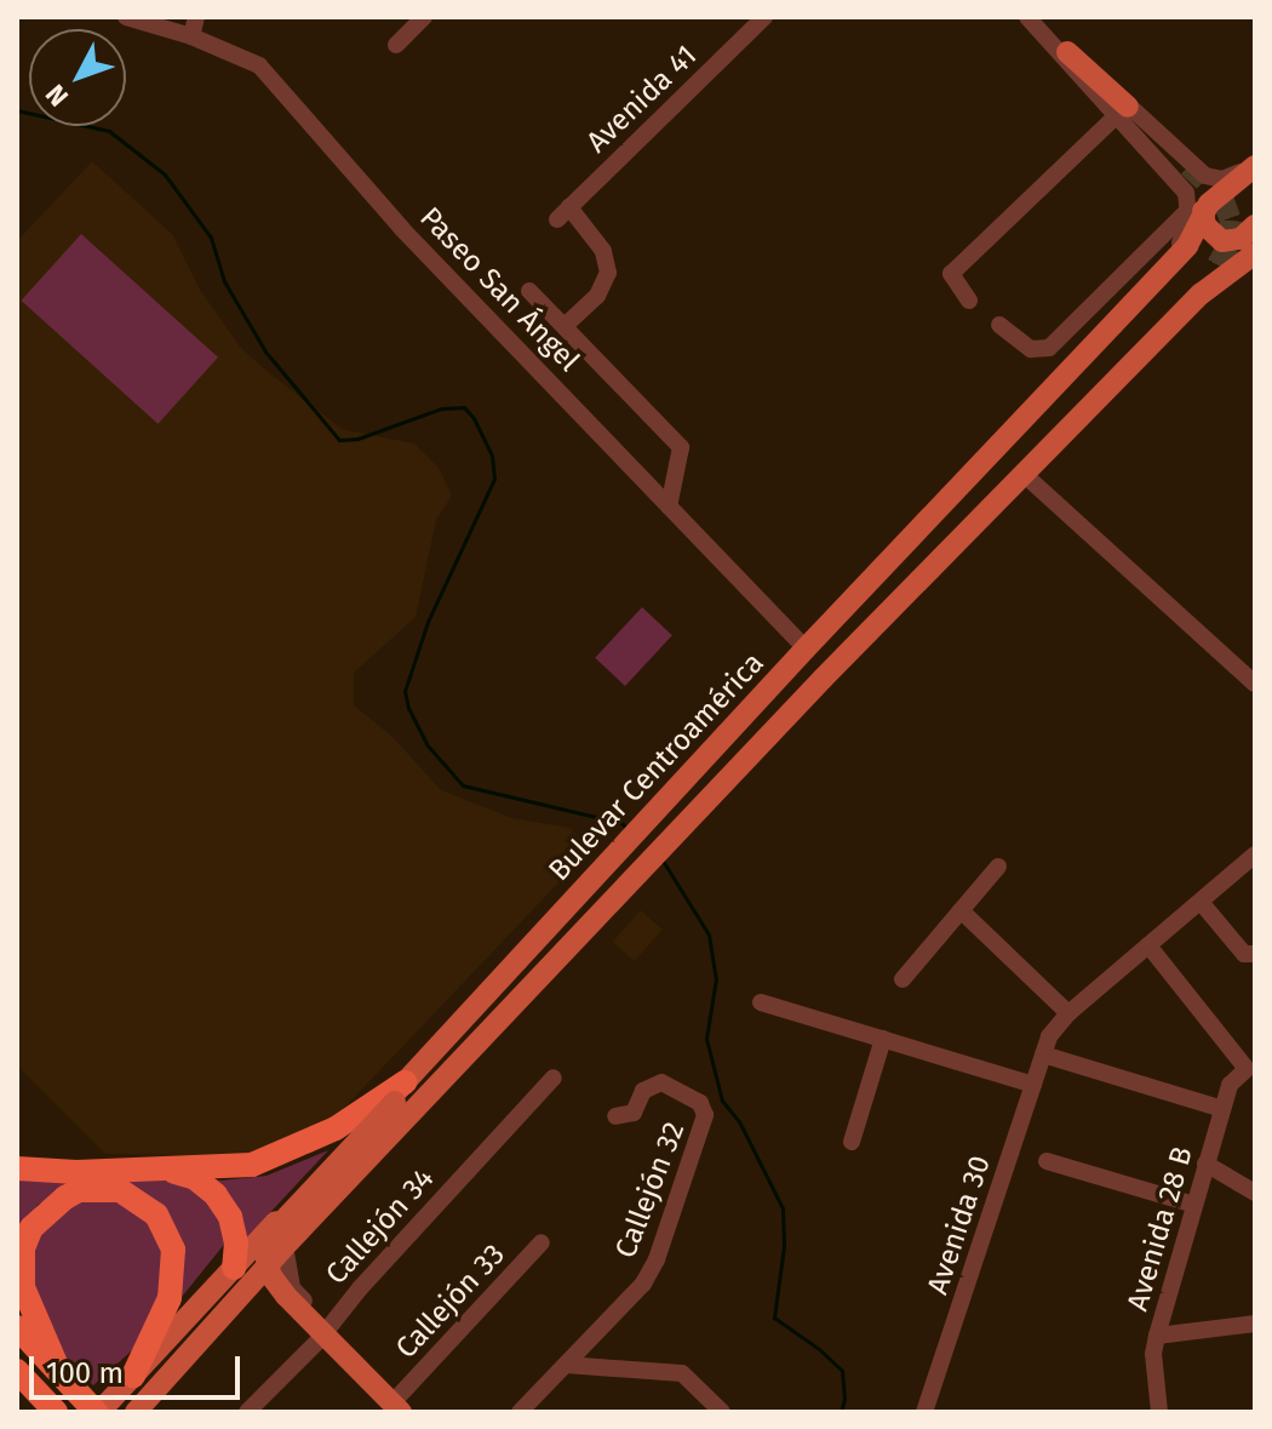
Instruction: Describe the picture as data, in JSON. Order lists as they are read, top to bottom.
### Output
{
  "streets": {
    "main road": ["Bulevar Centroamérica"],
    "street": [
      "Avenida 41",
      "Paseo San Ángel",
      "Callejón 32",
      "Avenida 30",
      "Callejón 34",
      "Avenida 28 B",
      "Callejón 33"
    ]
  },
  "crossings": [
    ["Paseo San Ángel", "Bulevar Centroamérica"]
  ],
  "scale_bar": "100 m",
  "north": "bottom left"
}
